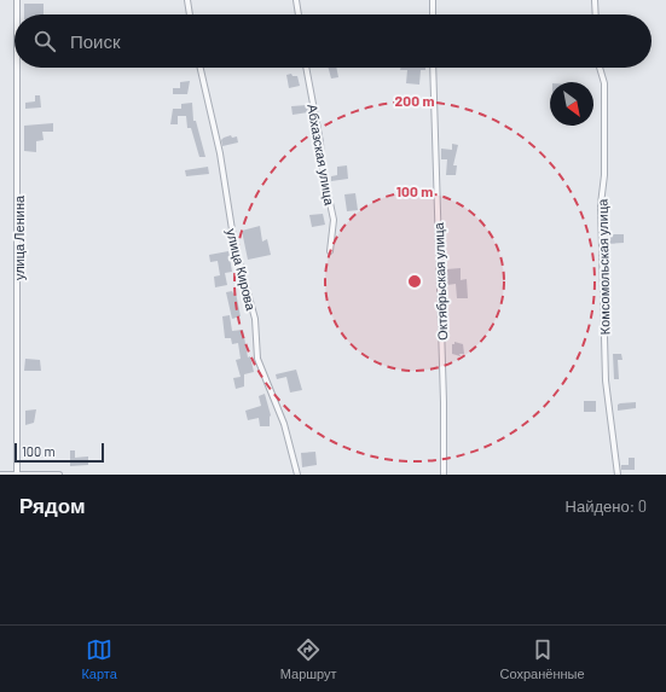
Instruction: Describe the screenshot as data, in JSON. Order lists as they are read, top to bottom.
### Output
{
  "streets": {
    "street": [
      "Абхазская улица",
      "улица Ленина",
      "Комсомольская улица",
      "улица Кирова",
      "Октябрьская улица"
    ]
  },
  "scale_bar": "100 m",
  "north": "bottom right",
  "page": {
    "search": "Поиск",
    "scale": "100 m",
    "heading": ["Рядом", "Найдено: 0"],
    "nav": ["Карта", "Маршрут", "Сохранённые"]
  },
  "rings": ["200 m", "100 m"]
}
